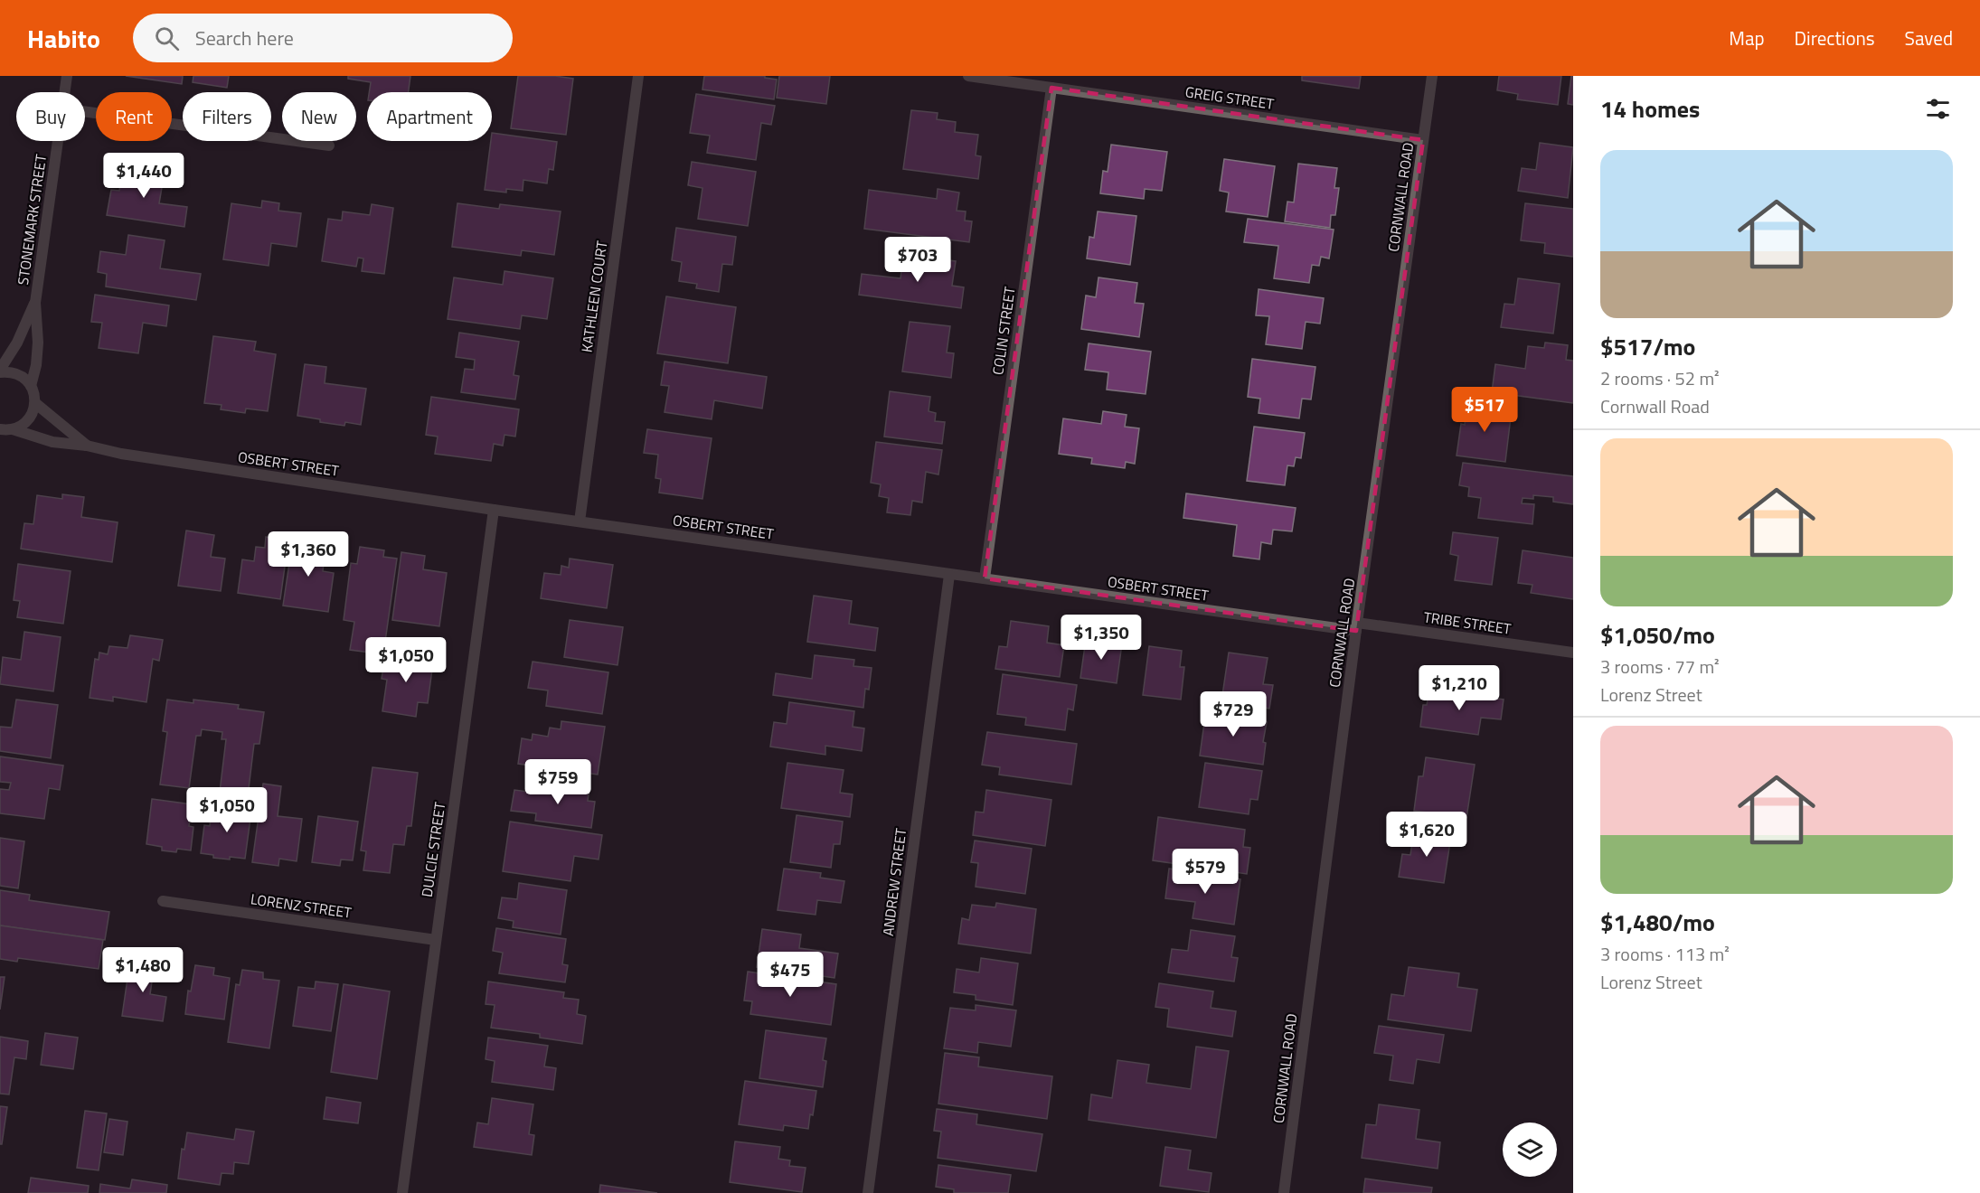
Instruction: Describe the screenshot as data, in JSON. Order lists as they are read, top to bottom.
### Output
{
  "streets": {
    "street": [
      "GREIG STREET",
      "CORNWALL ROAD",
      "STONEMARK STREET",
      "KATHLEEN COURT",
      "COLIN STREET",
      "OSBERT STREET",
      "TRIBE STREET",
      "DULCIE STREET",
      "ANDREW STREET",
      "LORENZ STREET"
    ]
  },
  "crossings": [
    ["GREIG STREET", "CORNWALL ROAD"],
    ["GREIG STREET", "COLIN STREET"],
    ["CORNWALL ROAD", "OSBERT STREET"],
    ["CORNWALL ROAD", "TRIBE STREET"],
    ["KATHLEEN COURT", "OSBERT STREET"],
    ["COLIN STREET", "OSBERT STREET"],
    ["OSBERT STREET", "TRIBE STREET"],
    ["OSBERT STREET", "DULCIE STREET"],
    ["OSBERT STREET", "ANDREW STREET"],
    ["DULCIE STREET", "LORENZ STREET"]
  ],
  "page": {
    "header": "Habito",
    "search": "Search here",
    "nav": ["Map", "Directions", "Saved"],
    "heading": "14 homes",
    "chip": [
      "Buy",
      "Rent",
      "Filters",
      "New",
      "Apartment"
    ],
    "list": [
      {
        "name": "$517/mo",
        "note": "2 rooms · 52 m² · Cornwall Road"
      },
      {
        "name": "$1,050/mo",
        "note": "3 rooms · 77 m² · Lorenz Street"
      },
      {
        "name": "$1,480/mo",
        "note": "3 rooms · 113 m² · Lorenz Street"
      }
    ],
    "price": [
      "$1,440",
      "$703",
      "$517",
      "$1,360",
      "$1,350",
      "$1,050",
      "$1,210",
      "$729",
      "$759",
      "$1,050",
      "$1,620",
      "$579",
      "$1,480",
      "$475"
    ]
  }
}
